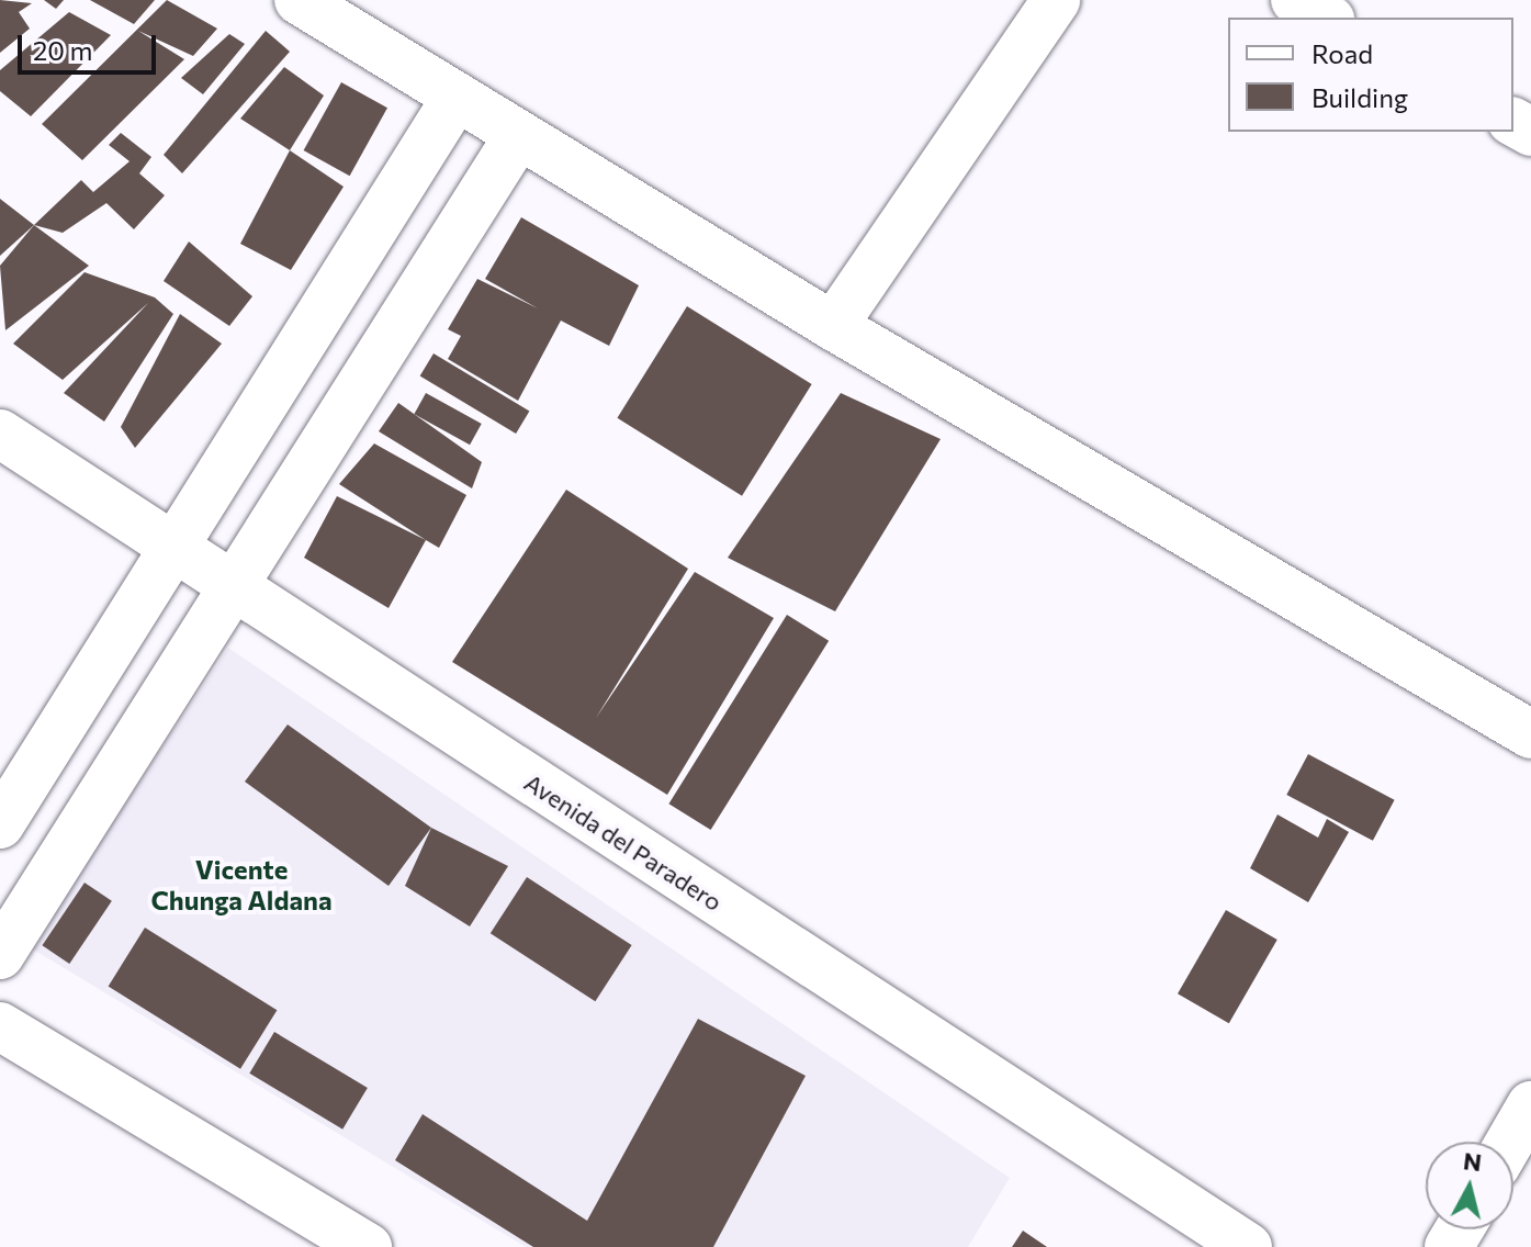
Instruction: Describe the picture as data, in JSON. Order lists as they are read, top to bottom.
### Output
{
  "streets": {
    "street": ["Avenida del Paradero"]
  },
  "districts": ["Vicente Chunga Aldana"],
  "legend": ["Road", "Building"],
  "scale_bar": "20 m",
  "north": "top"
}
